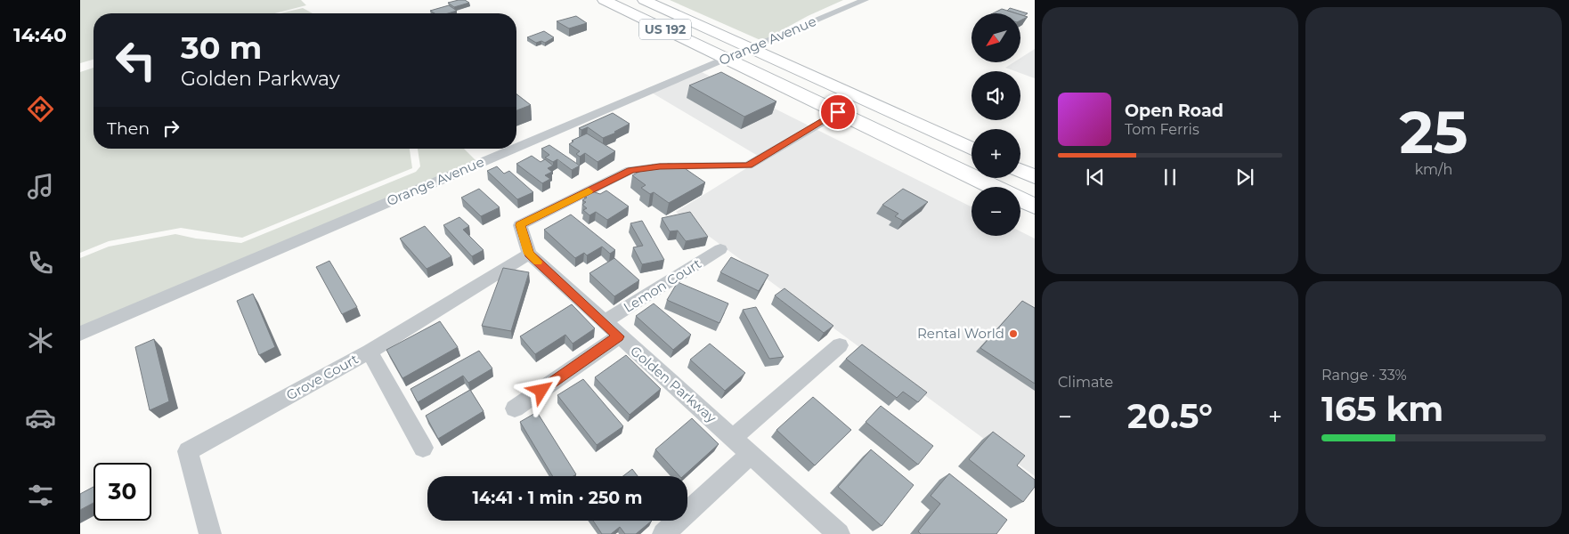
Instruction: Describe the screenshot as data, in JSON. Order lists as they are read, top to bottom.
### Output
{
  "streets": {
    "highway": ["US 192"],
    "street": [
      "Orange Avenue",
      "Lemon Court",
      "Grove Court",
      "Golden Parkway"
    ]
  },
  "crossings": [
    ["US 192", "Orange Avenue"],
    ["Lemon Court", "Golden Parkway"],
    ["Grove Court", "Golden Parkway"]
  ],
  "places": ["Rental World"],
  "north": "bottom left",
  "page": {
    "tabs": "14:40",
    "tile": [
      ["25", "km/h"],
      "Climate",
      ["Range · 33%", "165 km"]
    ],
    "map_buttons": ["+", "−"],
    "turn": ["30 m", "Golden Parkway"],
    "song": ["Open Road", "Tom Ferris"],
    "then": "Then",
    "heat": ["−", "20.5°", "+"],
    "limit": "30",
    "trip": "14:41 · 1 min · 250 m"
  }
}
